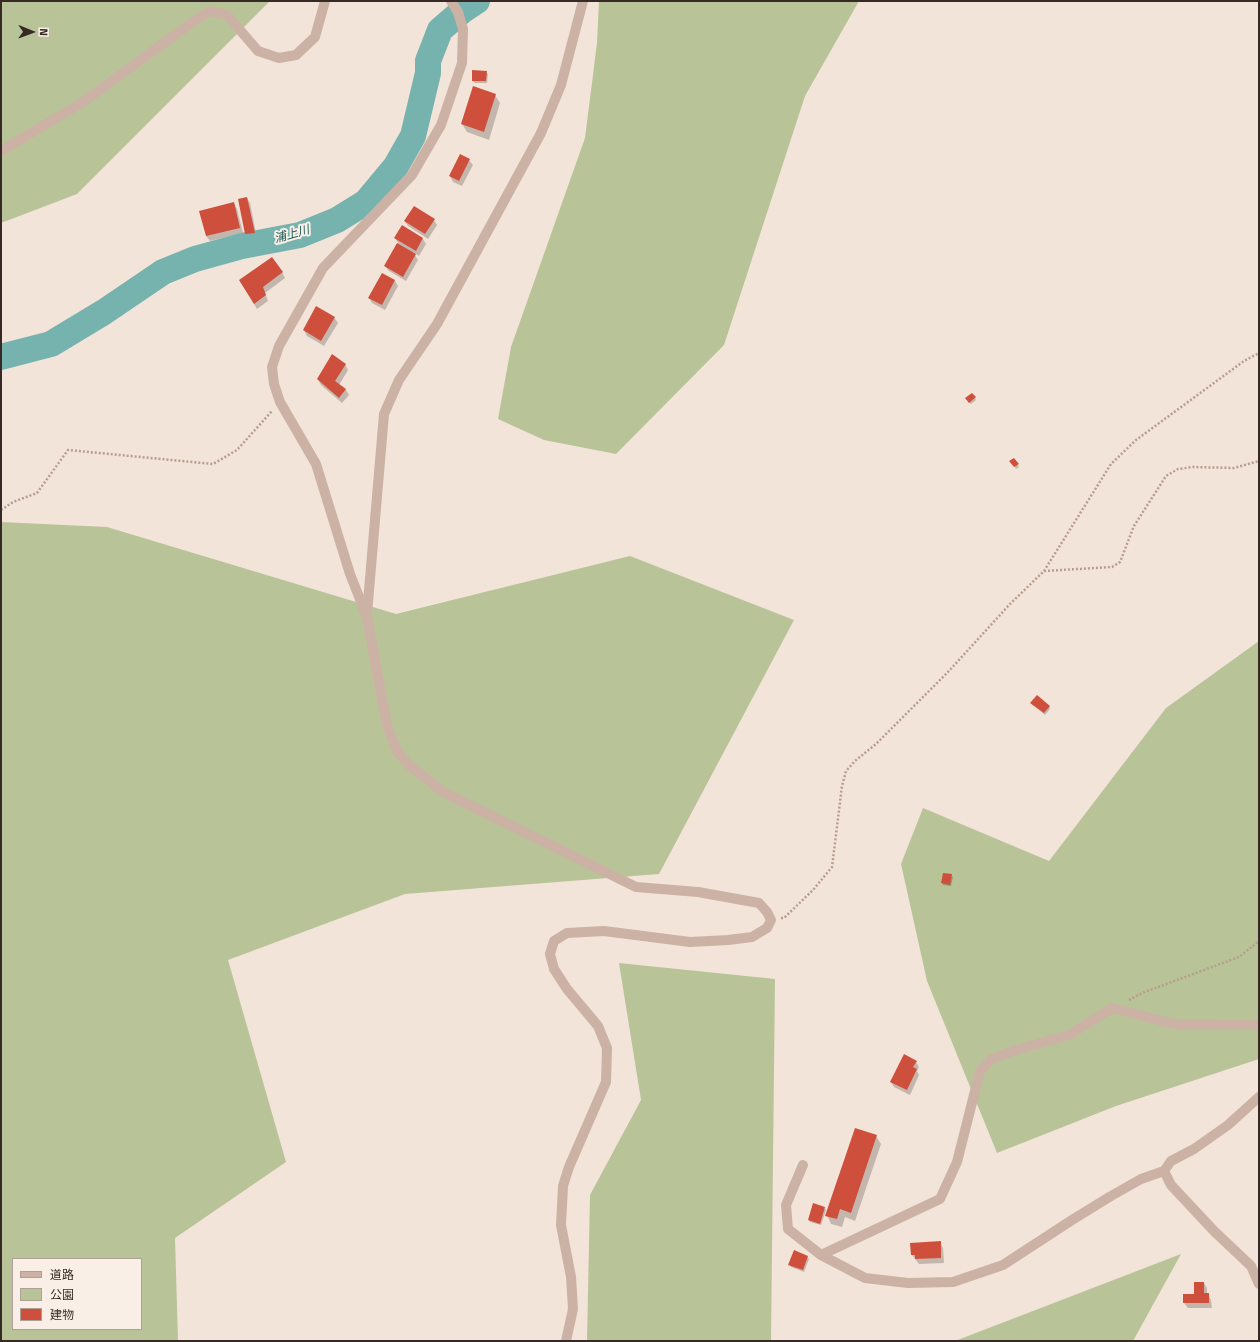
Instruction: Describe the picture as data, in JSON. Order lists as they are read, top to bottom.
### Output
{
  "water": ["浦上川"],
  "legend": ["道路", "公園", "建物"],
  "north": "right"
}
